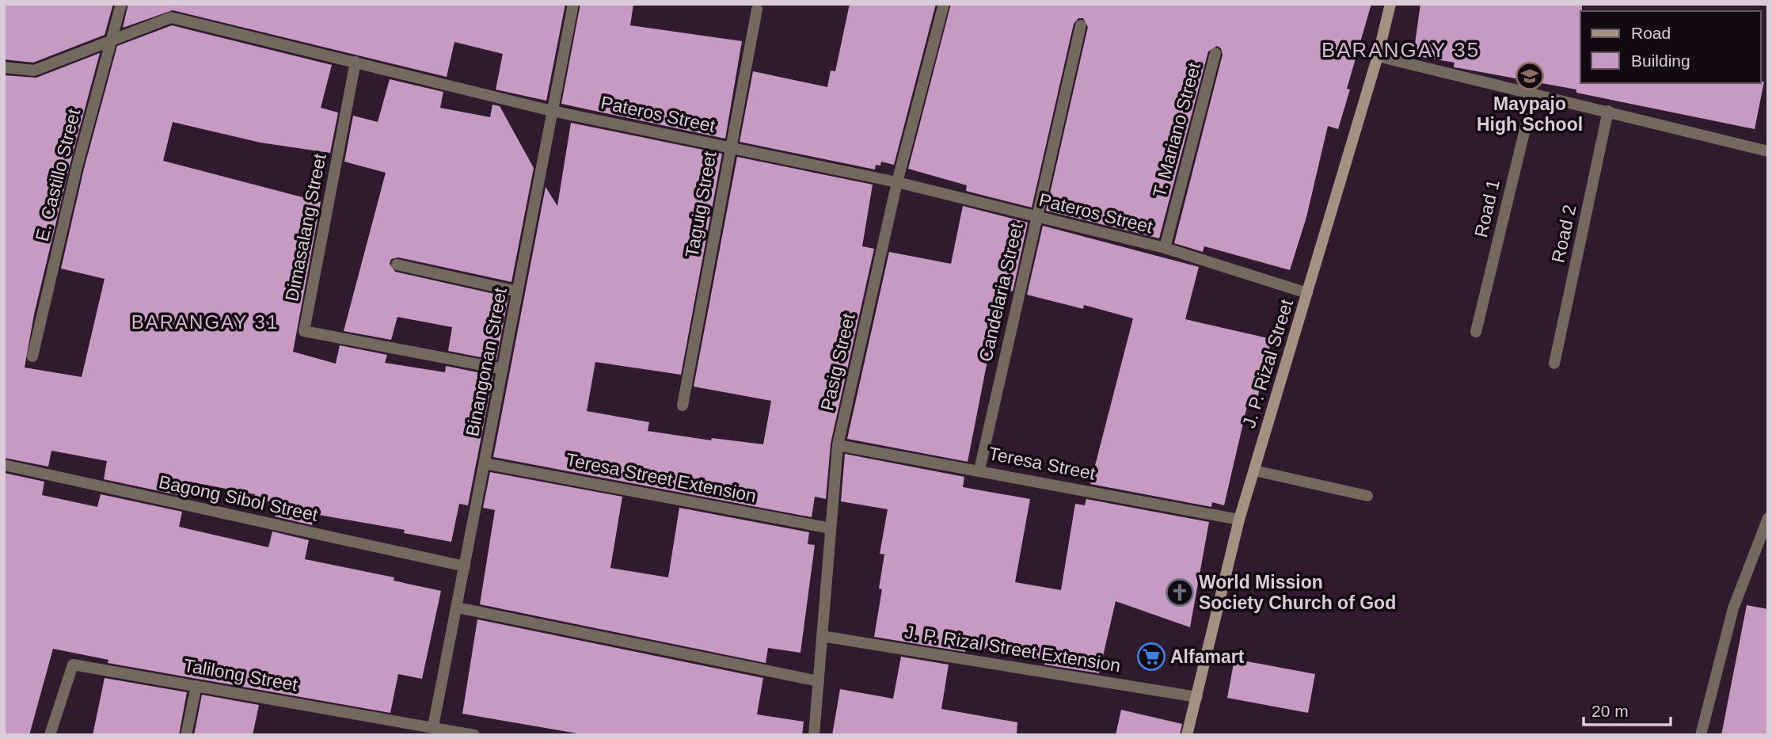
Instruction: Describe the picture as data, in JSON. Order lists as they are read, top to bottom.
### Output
{
  "streets": {
    "street": [
      "Pateros Street",
      "T. Mariano Street",
      "E. Castillo Street",
      "Taguig Street",
      "Road 1",
      "Dimasalang Street",
      "Road 2",
      "Candelaria Street",
      "Binangonan Street",
      "Pasig Street",
      "J. P. Rizal Street",
      "Teresa Street",
      "Teresa Street Extension",
      "Bagong Sibol Street",
      "J. P. Rizal Street Extension",
      "Talilong Street"
    ]
  },
  "crossings": [
    ["Pateros Street", "T. Mariano Street"],
    ["Pateros Street", "E. Castillo Street"],
    ["Pateros Street", "Taguig Street"],
    ["Pateros Street", "Dimasalang Street"],
    ["Pateros Street", "Candelaria Street"],
    ["Pateros Street", "Binangonan Street"],
    ["Pateros Street", "Pasig Street"],
    ["Pateros Street", "J. P. Rizal Street"],
    ["Dimasalang Street", "Binangonan Street"],
    ["Candelaria Street", "Teresa Street"],
    ["Binangonan Street", "Teresa Street Extension"],
    ["Binangonan Street", "Bagong Sibol Street"],
    ["Binangonan Street", "Talilong Street"],
    ["Pasig Street", "Teresa Street"],
    ["Pasig Street", "Teresa Street Extension"],
    ["Pasig Street", "J. P. Rizal Street Extension"],
    ["J. P. Rizal Street", "Teresa Street"],
    ["J. P. Rizal Street", "J. P. Rizal Street Extension"]
  ],
  "districts": ["BARANGAY 35", "BARANGAY 31"],
  "places": {
    "school or university": ["Maypajo High School"],
    "church": ["World Mission Society Church of God"],
    "supermarket": ["Alfamart"]
  },
  "legend": ["Road", "Building"],
  "scale_bar": "20 m"
}
